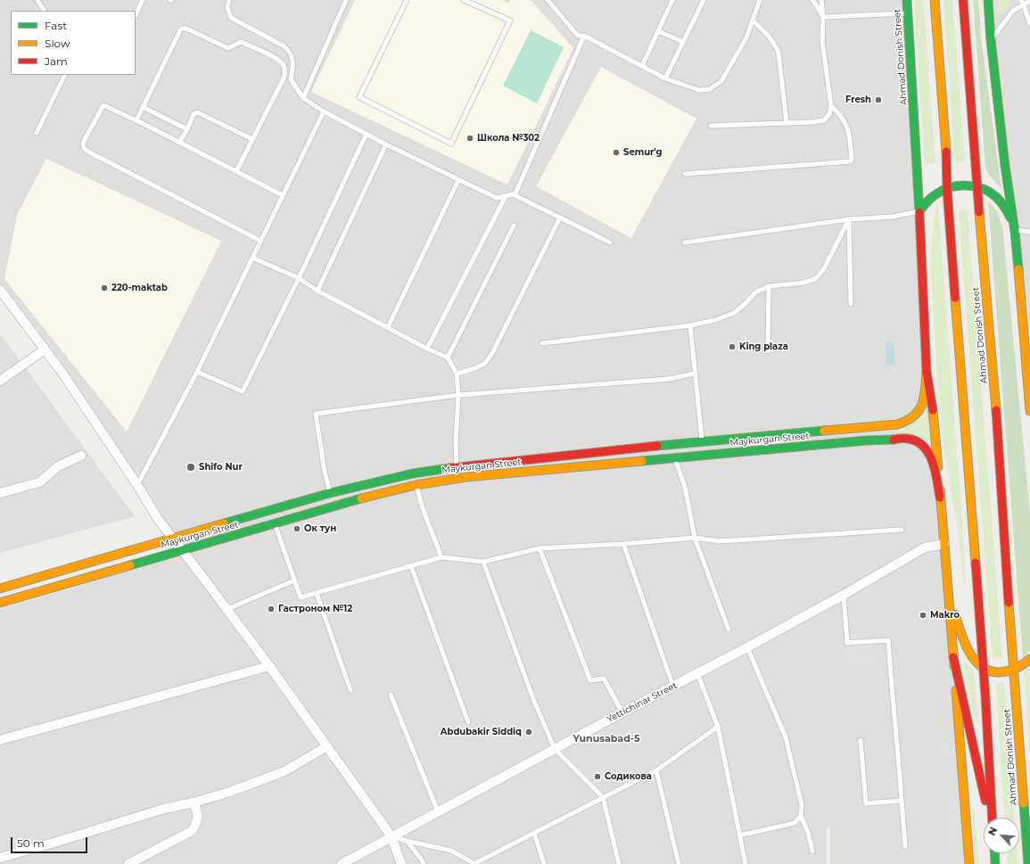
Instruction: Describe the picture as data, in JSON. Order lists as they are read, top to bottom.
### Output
{
  "streets": {
    "main road": ["Ahmad Donish Street", "Maykurgan Street"],
    "street": ["Yettichinаr Street"]
  },
  "crossings": [
    ["Ahmad Donish Street", "Maykurgan Street"]
  ],
  "districts": ["Yunusabad-5"],
  "places": [
    "Fresh",
    "Школа №302",
    "Semur'g",
    "220-maktab",
    "King plaza",
    "Shifo Nur",
    "Ок тун",
    "Гастроном №12",
    "Makro",
    "Abdubakir Siddiq",
    "Содикова"
  ],
  "legend": ["Fast", "Slow", "Jam"],
  "scale_bar": "50 m",
  "north": "top left"
}
